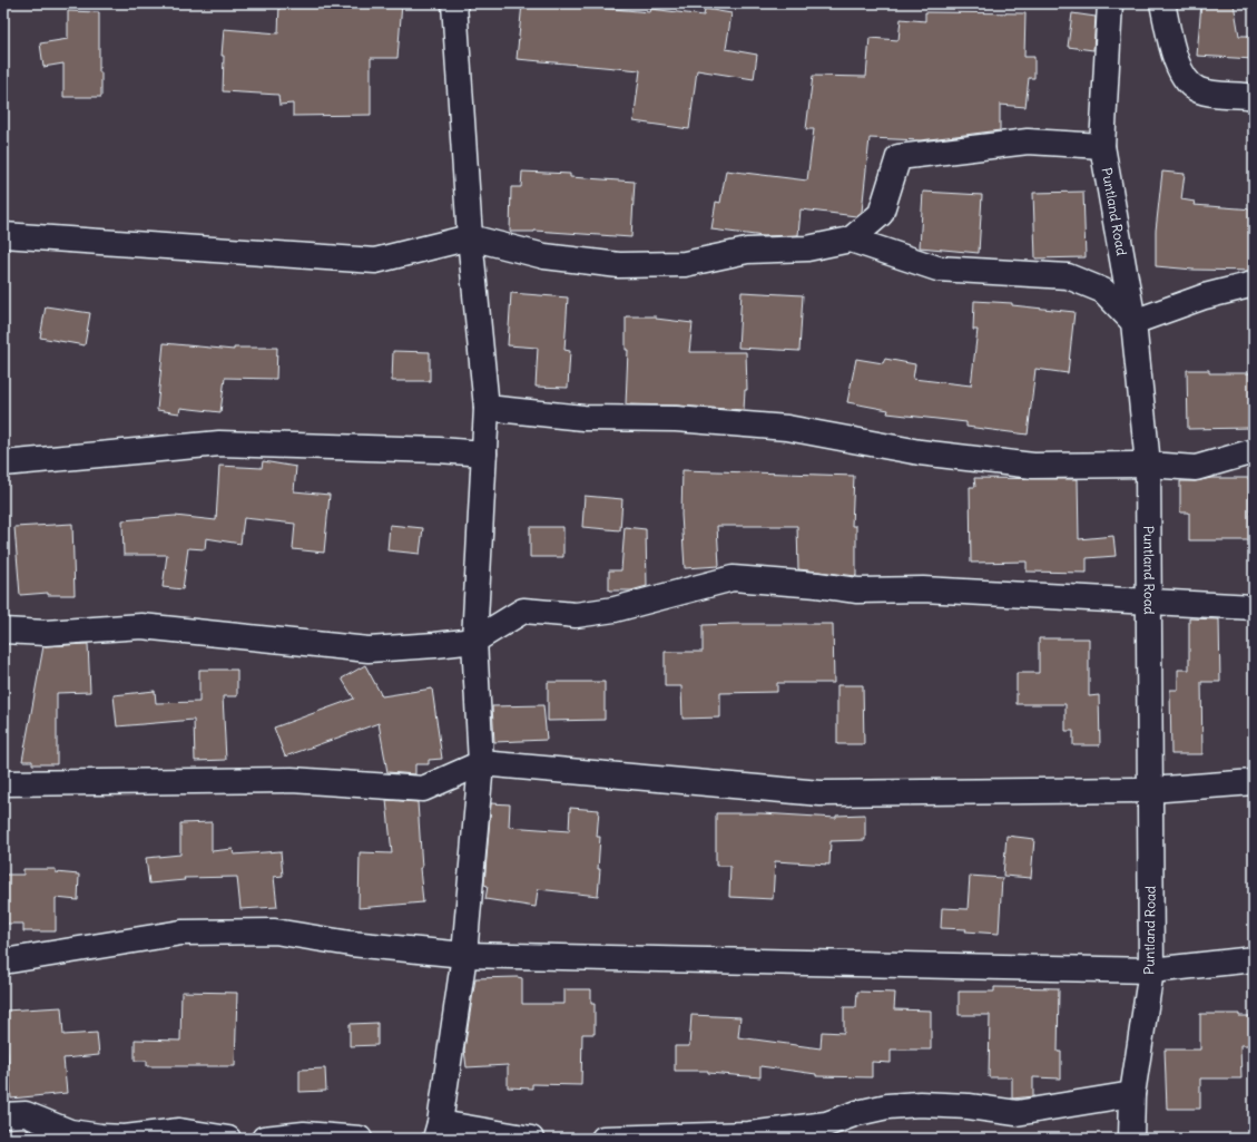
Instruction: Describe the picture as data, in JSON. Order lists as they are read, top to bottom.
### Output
{
  "streets": {
    "street": ["Puntland Road"]
  }
}
